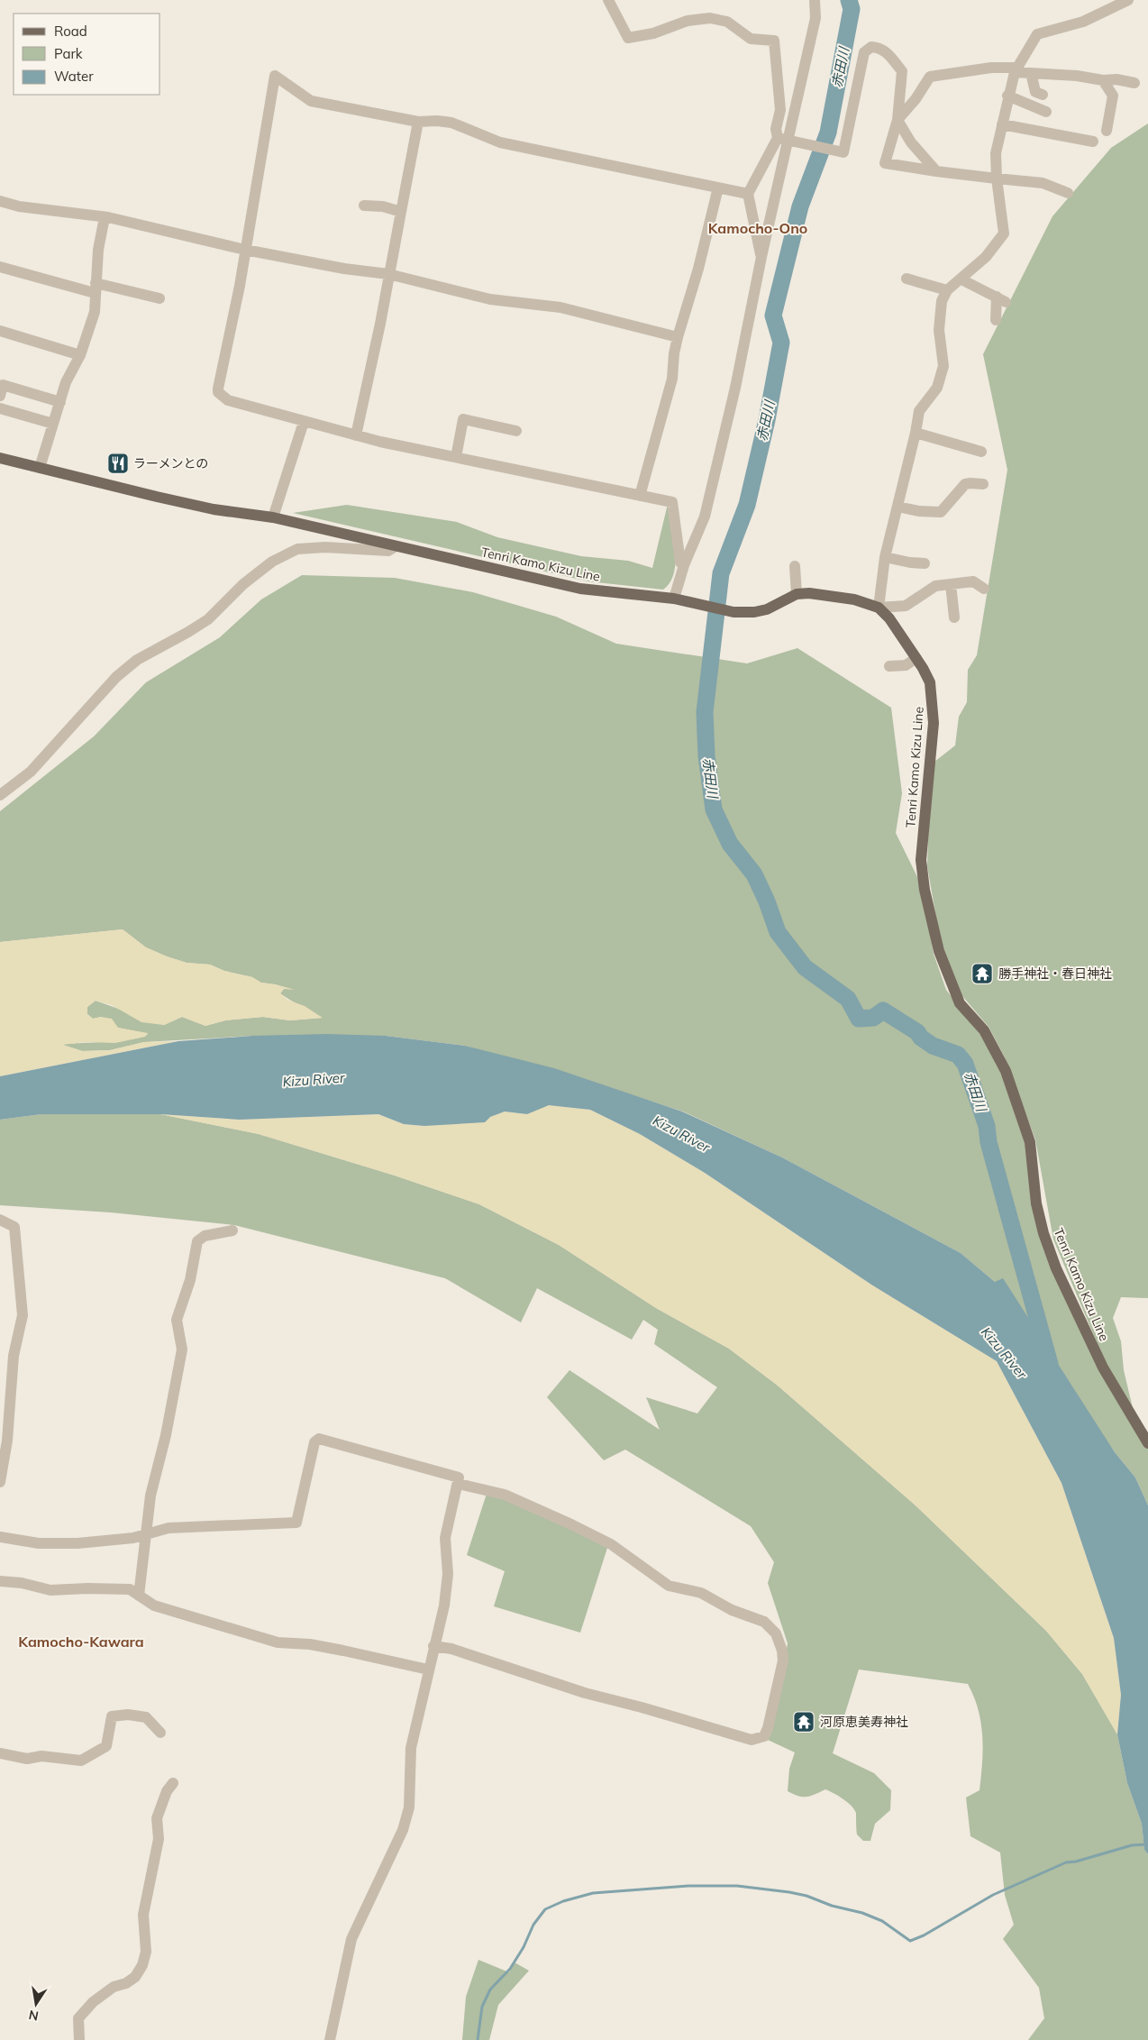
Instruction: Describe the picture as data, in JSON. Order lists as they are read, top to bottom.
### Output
{
  "streets": {
    "main road": ["Tenri Kamo Kizu Line"]
  },
  "districts": ["Kamocho-Ono", "Kamocho-Kawara"],
  "water": ["赤田川", "Kizu River"],
  "places": {
    "restaurant": ["ラーメンとの"],
    "temple": ["勝手神社・春日神社", "河原恵美寿神社"]
  },
  "legend": ["Road", "Park", "Water"],
  "north": "bottom"
}
